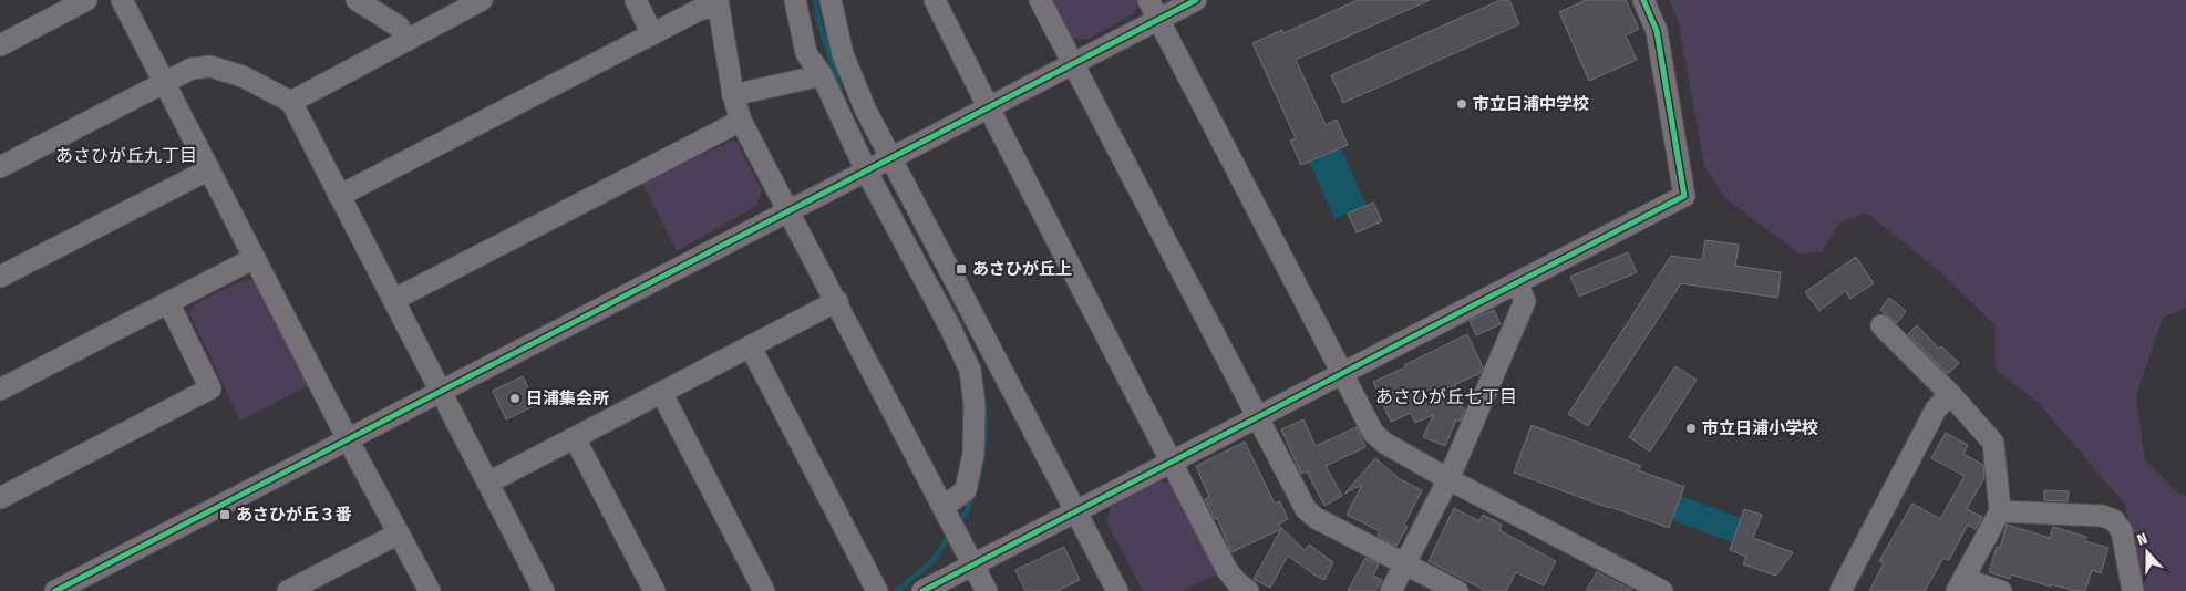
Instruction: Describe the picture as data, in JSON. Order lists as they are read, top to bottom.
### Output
{
  "districts": ["あさひが丘九丁目", "あさひが丘七丁目"],
  "places": {
    "other": ["市立日浦中学校", "日浦集会所", "市立日浦小学校"],
    "transit": ["あさひが丘上", "あさひが丘３番"]
  },
  "north": "top"
}
